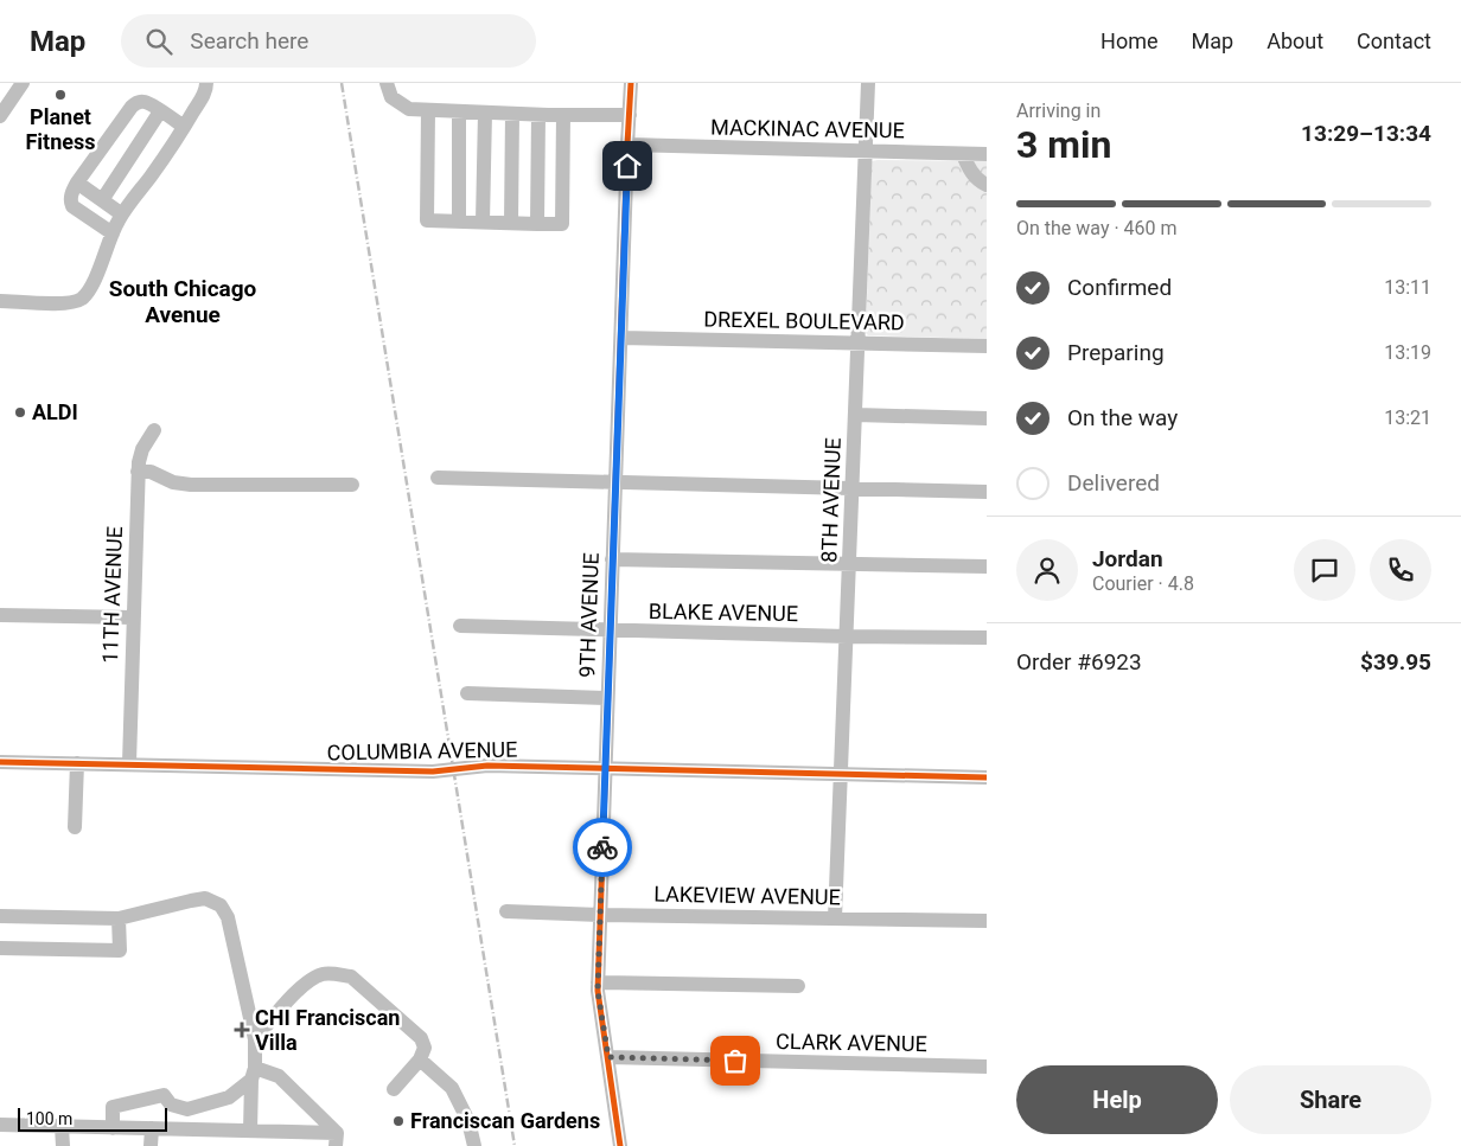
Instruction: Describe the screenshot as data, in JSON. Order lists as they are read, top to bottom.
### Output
{
  "streets": {
    "street": [
      "MACKINAC AVENUE",
      "DREXEL BOULEVARD",
      "8TH AVENUE",
      "11TH AVENUE",
      "BLAKE AVENUE",
      "9TH AVENUE",
      "COLUMBIA AVENUE",
      "LAKEVIEW AVENUE",
      "CLARK AVENUE"
    ]
  },
  "crossings": [
    ["MACKINAC AVENUE", "8TH AVENUE"],
    ["MACKINAC AVENUE", "9TH AVENUE"],
    ["DREXEL BOULEVARD", "8TH AVENUE"],
    ["DREXEL BOULEVARD", "9TH AVENUE"],
    ["8TH AVENUE", "BLAKE AVENUE"],
    ["8TH AVENUE", "COLUMBIA AVENUE"],
    ["8TH AVENUE", "LAKEVIEW AVENUE"],
    ["11TH AVENUE", "COLUMBIA AVENUE"],
    ["BLAKE AVENUE", "9TH AVENUE"],
    ["9TH AVENUE", "COLUMBIA AVENUE"],
    ["9TH AVENUE", "LAKEVIEW AVENUE"],
    ["9TH AVENUE", "CLARK AVENUE"]
  ],
  "districts": ["South Chicago Avenue"],
  "places": {
    "other": ["Planet Fitness", "ALDI", "Franciscan Gardens"],
    "health": ["CHI Franciscan Villa"]
  },
  "scale_bar": "100 m",
  "page": {
    "header": "Map",
    "search": "Search here",
    "nav": [
      "Home",
      "Map",
      "About",
      "Contact"
    ],
    "heading": ["3 min", "Arriving in", "13:29–13:34"],
    "panel": [
      "Jordan",
      "Courier · 4.8",
      "Order #6923",
      "$39.95"
    ],
    "bar": "On the way · 460 m",
    "list": [
      ["Confirmed", "13:11"],
      ["Preparing", "13:19"],
      ["On the way", "13:21"],
      "Delivered"
    ],
    "buttons": ["Help", "Share"],
    "scale": "100 m"
  }
}
